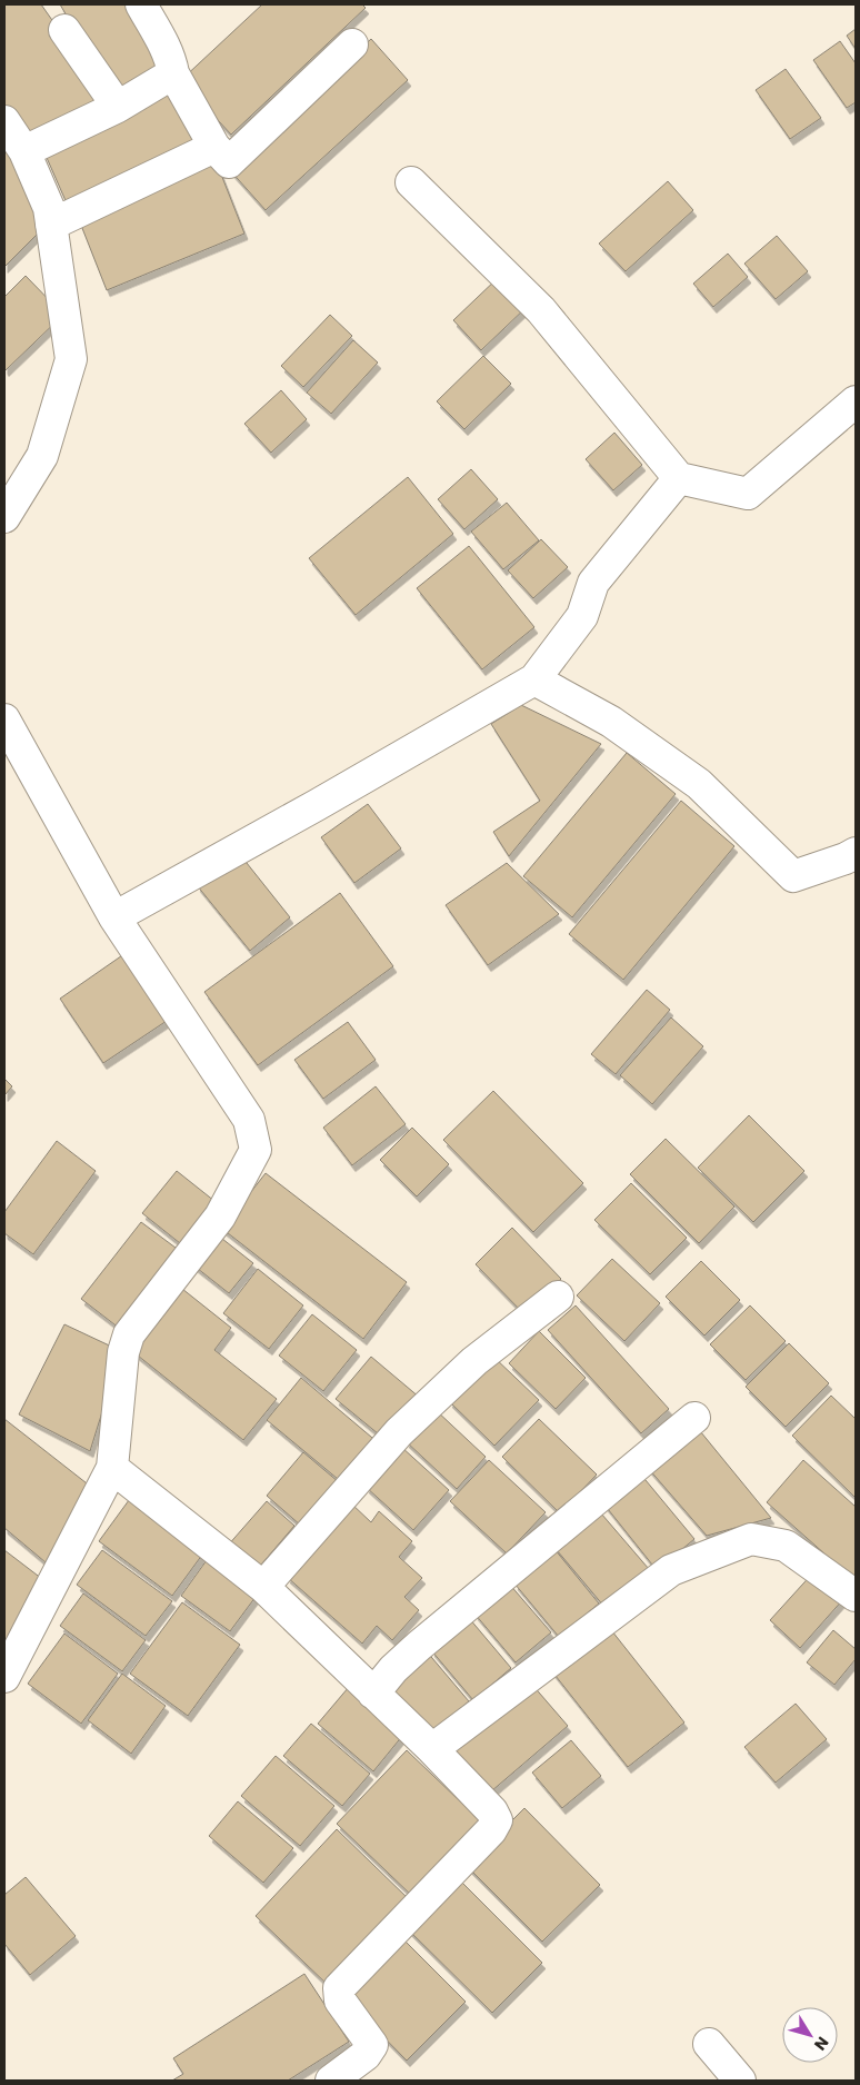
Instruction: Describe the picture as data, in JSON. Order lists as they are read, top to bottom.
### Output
{
  "north": "bottom right"
}
